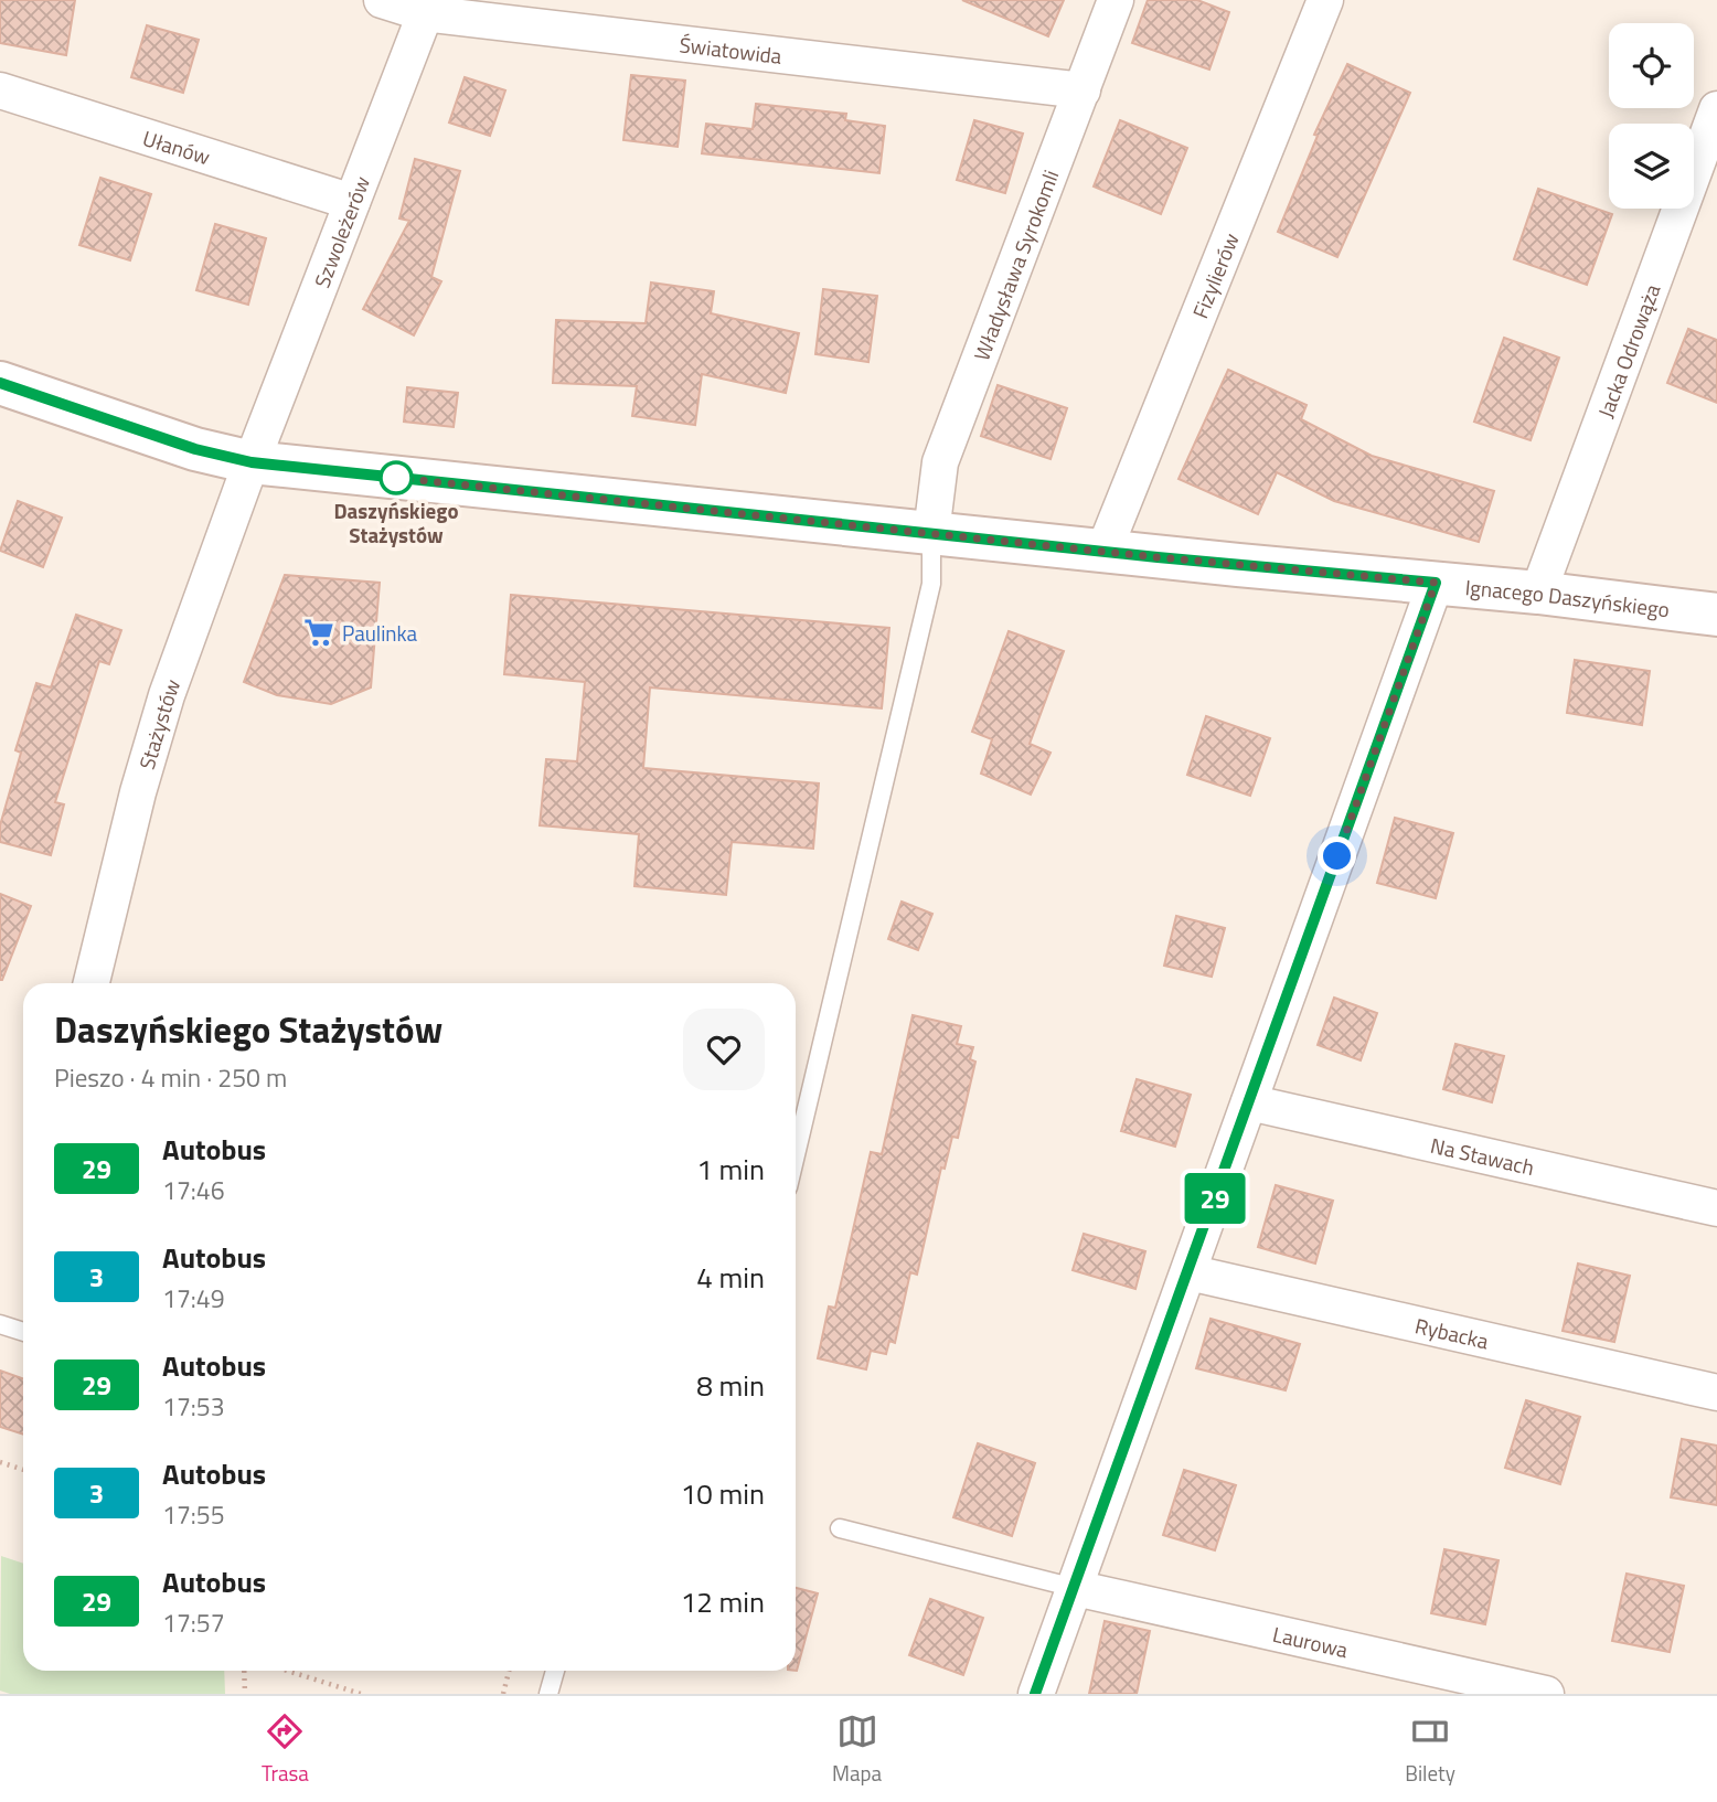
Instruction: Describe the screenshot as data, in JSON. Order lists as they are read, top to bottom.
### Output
{
  "streets": {
    "street": [
      "Światowida",
      "Ułanów",
      "Szwoleżerów",
      "Władysława Syrokomli",
      "Fizylierów",
      "Jacka Odrowąża",
      "Ignacego Daszyńskiego",
      "Stażystów",
      "Na Stawach",
      "Rybacka",
      "Laurowa"
    ]
  },
  "crossings": [
    ["Światowida", "Szwoleżerów"],
    ["Światowida", "Władysława Syrokomli"],
    ["Ułanów", "Szwoleżerów"],
    ["Szwoleżerów", "Ignacego Daszyńskiego"],
    ["Szwoleżerów", "Stażystów"],
    ["Władysława Syrokomli", "Ignacego Daszyńskiego"],
    ["Fizylierów", "Ignacego Daszyńskiego"],
    ["Jacka Odrowąża", "Ignacego Daszyńskiego"],
    ["Ignacego Daszyńskiego", "Stażystów"]
  ],
  "places": {
    "other": ["Daszyńskiego Stażystów"],
    "supermarket": ["Paulinka"]
  },
  "lines": ["bus line 29"],
  "page": {
    "on_map": "29",
    "heading": ["Daszyńskiego Stażystów", "Pieszo · 4 min · 250 m"],
    "list": [
      {
        "mark": "29",
        "name": "Autobus",
        "note": "17:46",
        "value": "1 min"
      },
      {
        "mark": "3",
        "name": "Autobus",
        "note": "17:49",
        "value": "4 min"
      },
      {
        "mark": "29",
        "name": "Autobus",
        "note": "17:53",
        "value": "8 min"
      },
      {
        "mark": "3",
        "name": "Autobus",
        "note": "17:55",
        "value": "10 min"
      },
      {
        "mark": "29",
        "name": "Autobus",
        "note": "17:57",
        "value": "12 min"
      }
    ],
    "tabs": ["Trasa", "Mapa", "Bilety"]
  }
}
